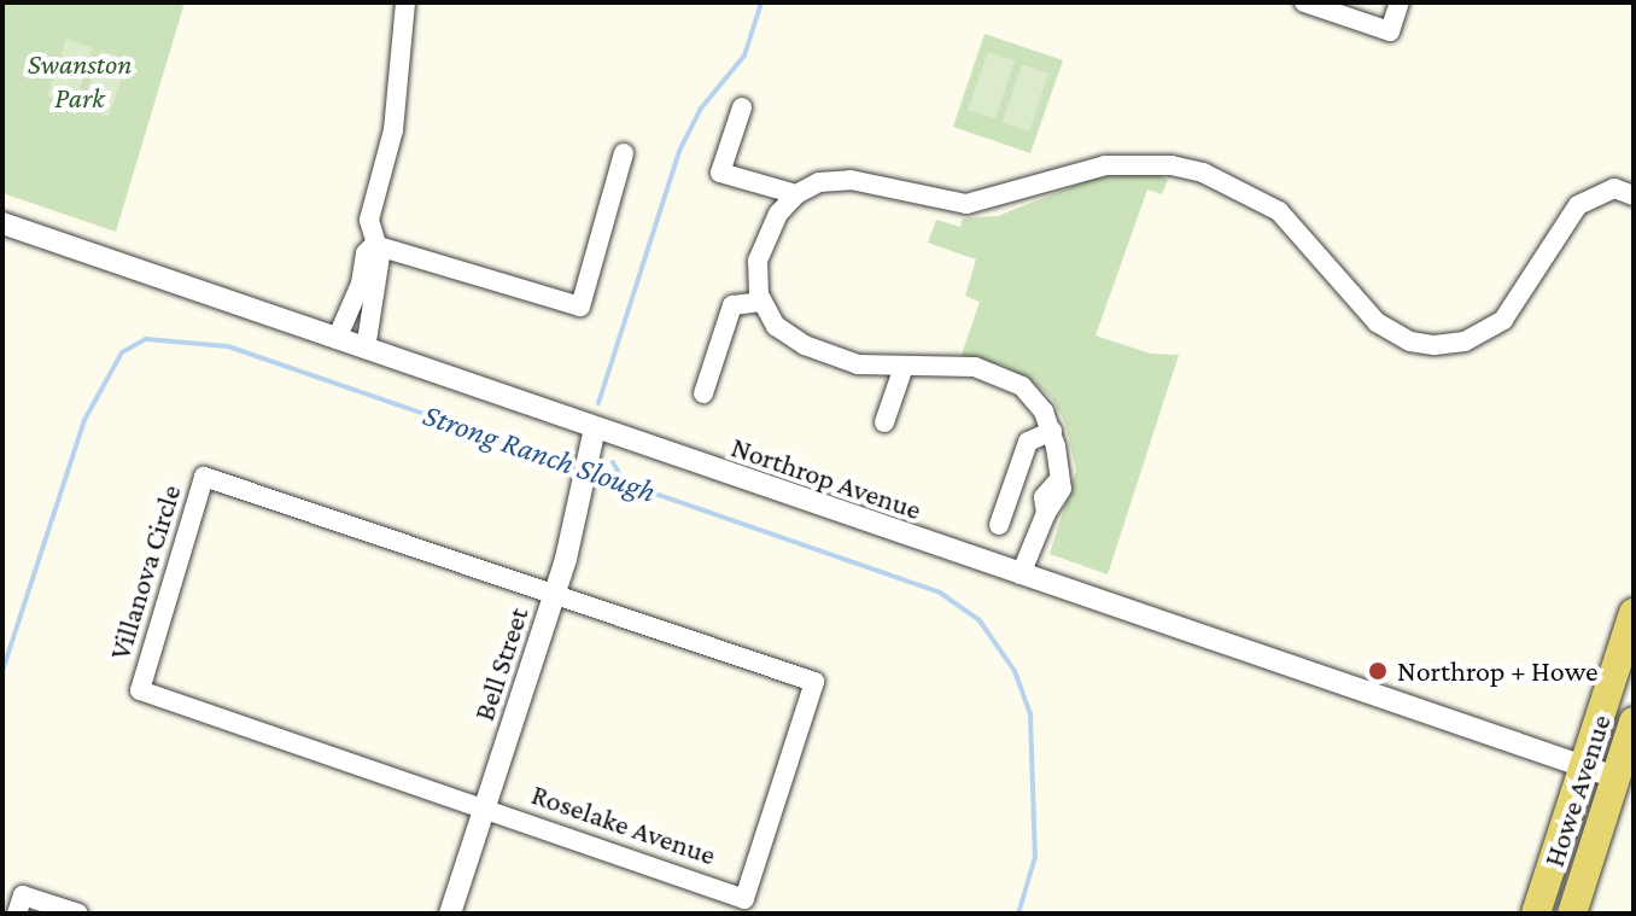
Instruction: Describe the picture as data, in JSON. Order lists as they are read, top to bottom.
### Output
{
  "streets": {
    "main road": ["Howe Avenue"],
    "street": [
      "Northrop Avenue",
      "Villanova Circle",
      "Bell Street",
      "Roselake Avenue"
    ]
  },
  "crossings": [
    ["Northrop Avenue", "Bell Street"],
    ["Northrop Avenue", "Howe Avenue"],
    ["Villanova Circle", "Bell Street"],
    ["Villanova Circle", "Roselake Avenue"],
    ["Bell Street", "Roselake Avenue"]
  ],
  "water": ["Strong Ranch Slough"],
  "parks": ["Swanston Park"],
  "places": ["Northrop + Howe"]
}
